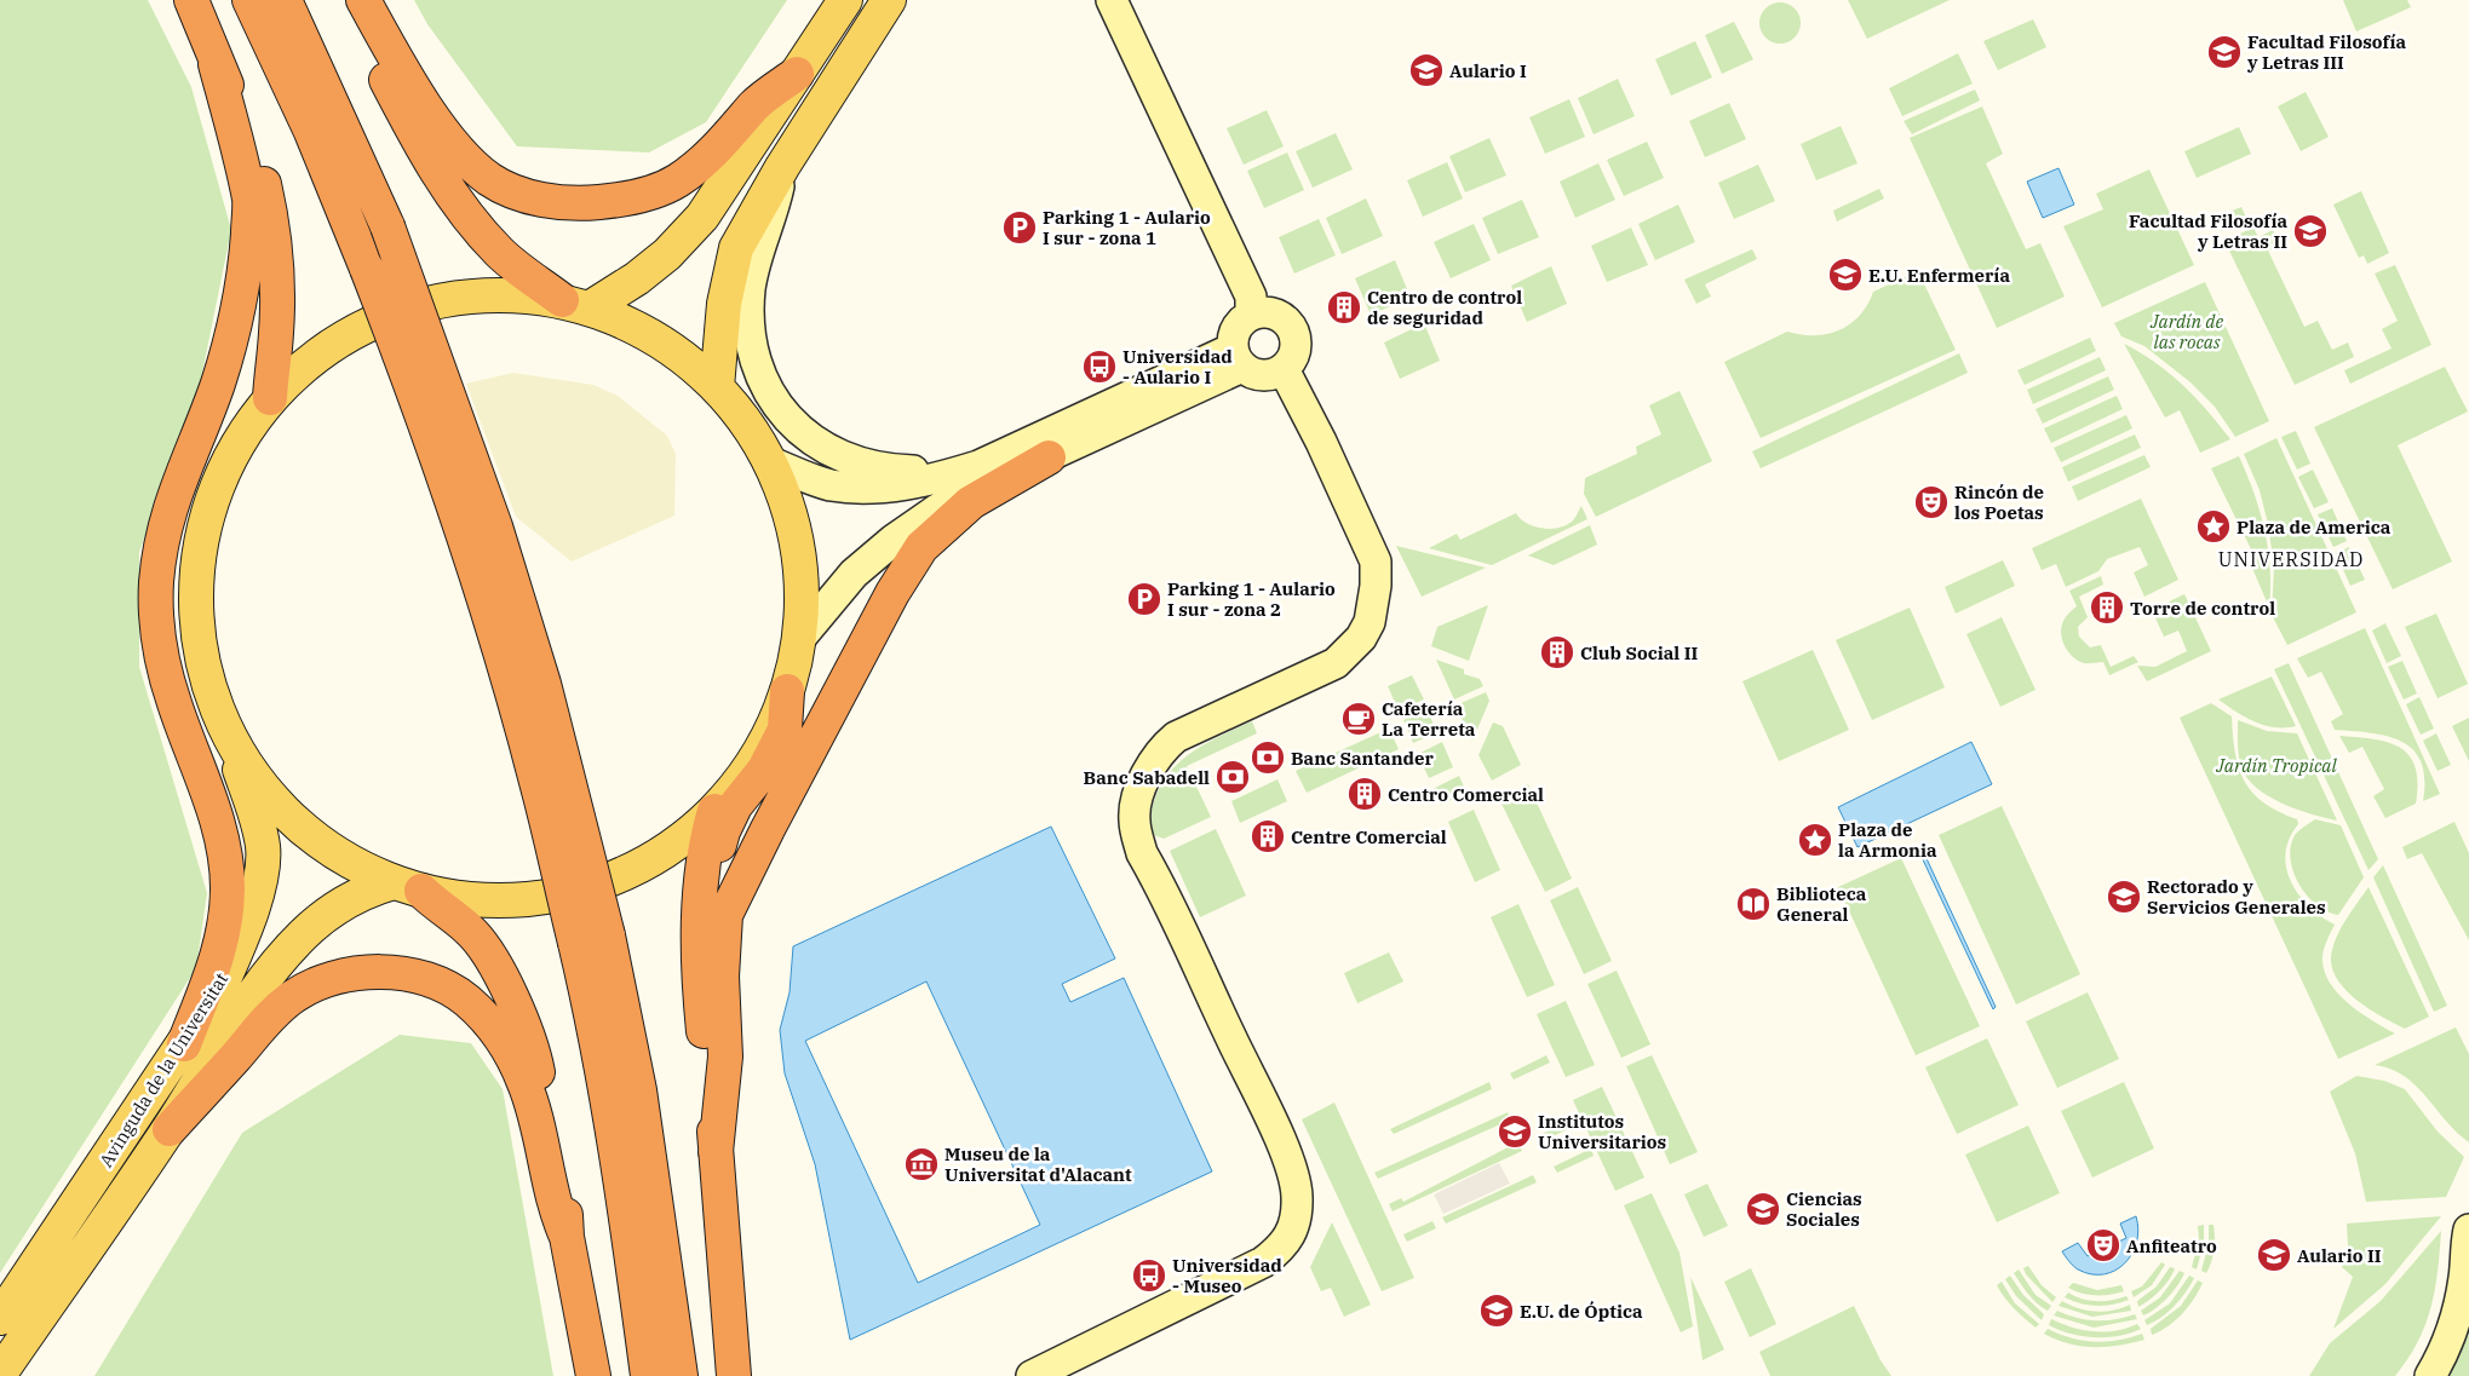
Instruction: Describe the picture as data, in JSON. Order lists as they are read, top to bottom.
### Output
{
  "streets": {
    "main road": ["Avinguda de la Universitat"]
  },
  "districts": ["UNIVERSIDAD"],
  "parks": ["Jardín de las rocas", "Jardín Tropical"],
  "places": {
    "school or university": [
      "Facultad Filosofía y Letras III",
      "Aulario I",
      "Facultad Filosofía y Letras II",
      "E.U. Enfermería",
      "Rectorado y Servicios Generales",
      "Institutos Universitarios",
      "Ciencias Sociales",
      "Aulario II",
      "E.U. de Óptica"
    ],
    "parking": ["Parking 1 - Aulario I sur - zona 1", "Parking 1 - Aulario I sur - zona 2"],
    "building": [
      "Centro de control de seguridad",
      "Torre de control",
      "Club Social II",
      "Centro Comercial",
      "Centre Comercial"
    ],
    "bus stop": ["Universidad - Aulario I", "Universidad - Museo"],
    "theatre": ["Rincón de los Poetas", "Anfiteatro"],
    "place": ["Plaza de America", "Plaza de la Armonia"],
    "cafe": ["Cafetería La Terreta"],
    "bank": ["Banc Santander", "Banc Sabadell"],
    "library": ["Biblioteca General"],
    "museum": ["Museu de la Universitat d'Alacant"]
  }
}
